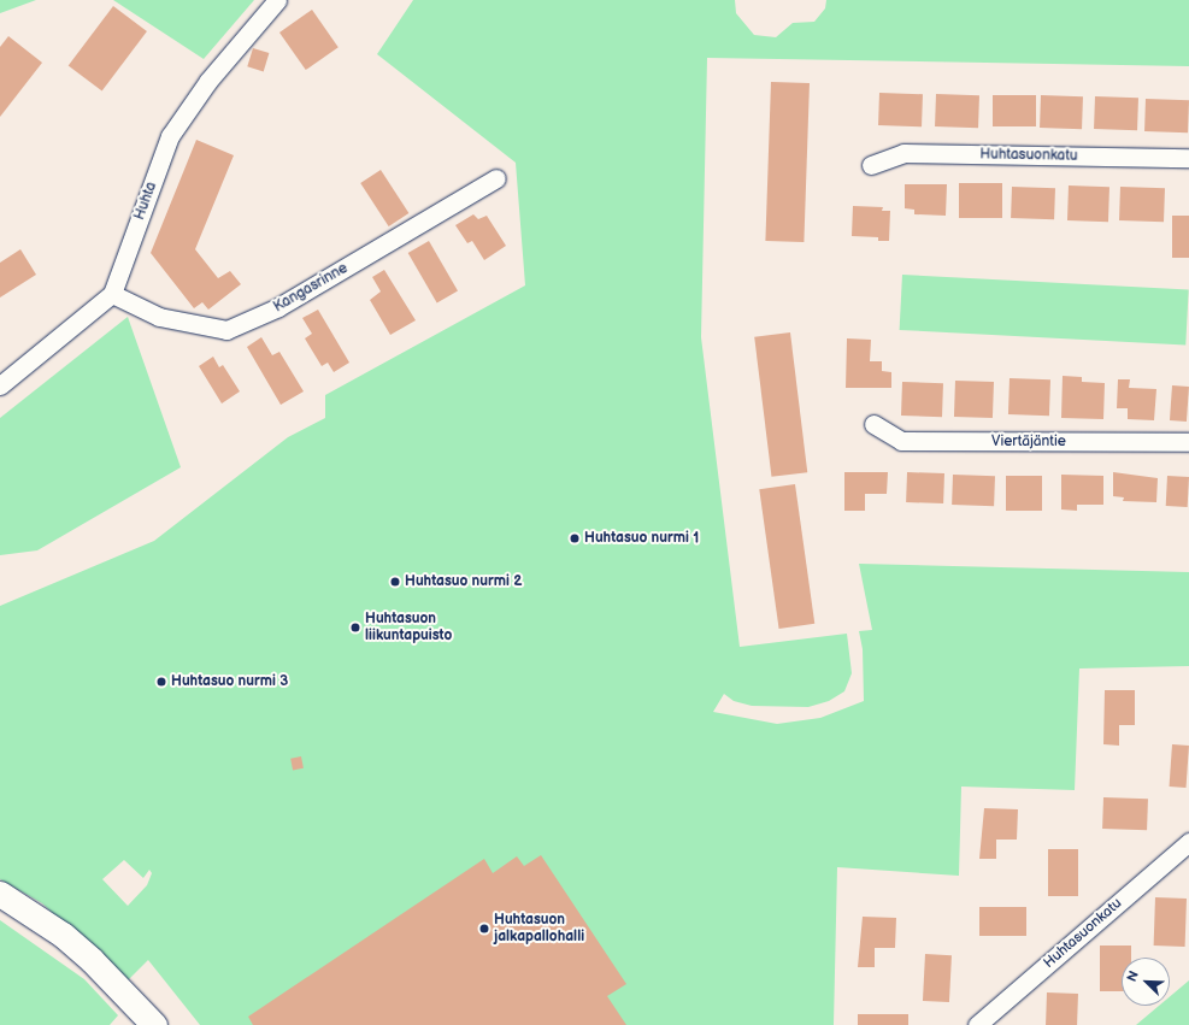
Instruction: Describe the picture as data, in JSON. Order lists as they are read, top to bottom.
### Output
{
  "streets": {
    "street": [
      "Huhtasuonkatu",
      "Huhta",
      "Kangasrinne",
      "Viertäjäntie"
    ]
  },
  "crossings": [
    ["Huhta", "Kangasrinne"]
  ],
  "places": [
    "Huhtasuo nurmi 1",
    "Huhtasuo nurmi 2",
    "Huhtasuon liikuntapuisto",
    "Huhtasuo nurmi 3",
    "Huhtasuon jalkapallohalli"
  ],
  "north": "top left"
}
